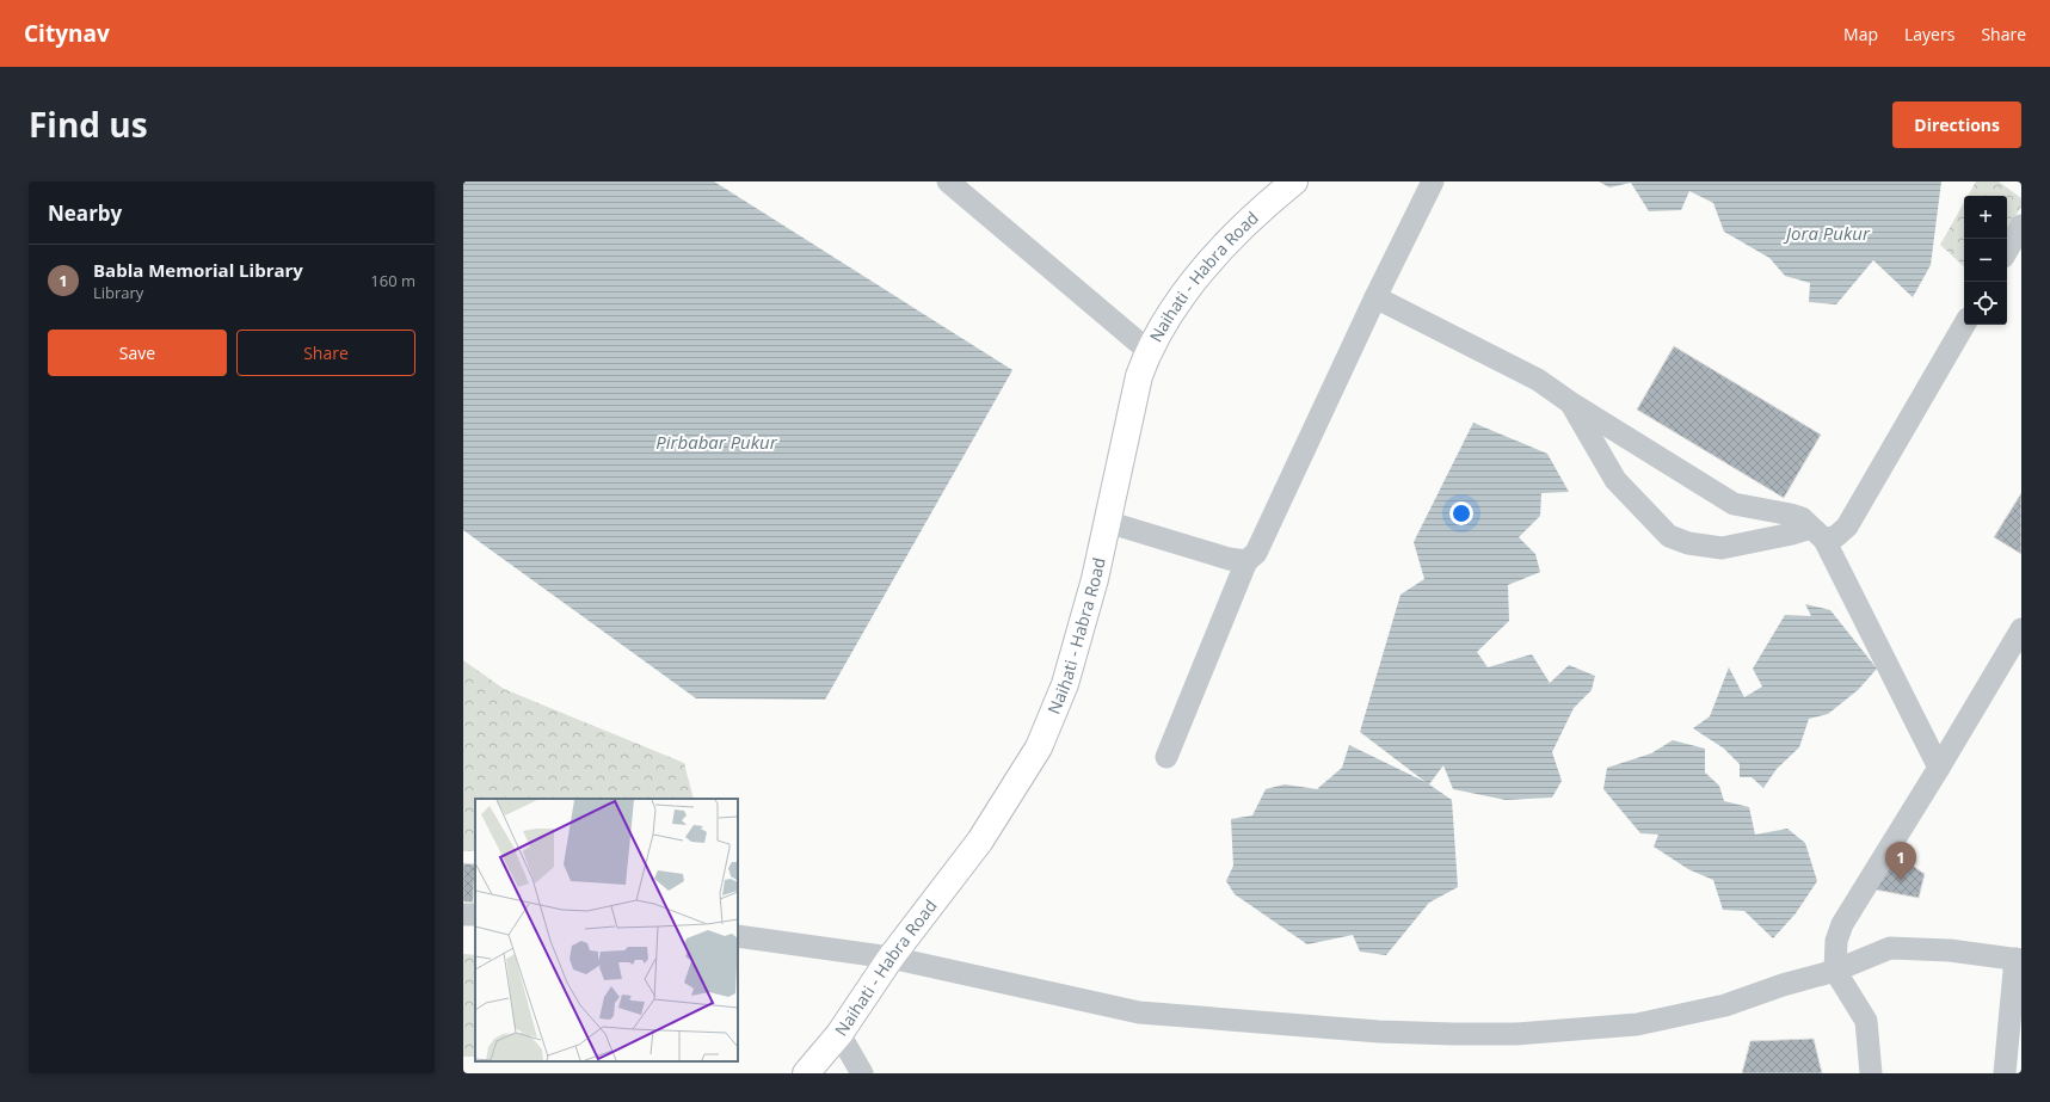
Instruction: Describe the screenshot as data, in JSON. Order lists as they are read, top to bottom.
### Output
{
  "streets": {
    "main road": ["Naihati - Habra Road"]
  },
  "water": ["Jora Pukur", "Pirbabar Pukur"],
  "page": {
    "header": "Citynav",
    "nav": ["Map", "Layers", "Share"],
    "title": "Find us",
    "buttons": [
      "Directions",
      ["Save", "Share"]
    ],
    "heading": "Nearby",
    "map_buttons": ["+", "−"],
    "list": [
      {
        "mark": "1",
        "name": "Babla Memorial Library",
        "note": "Library",
        "value": "160 m"
      }
    ],
    "pins": "1"
  }
}
